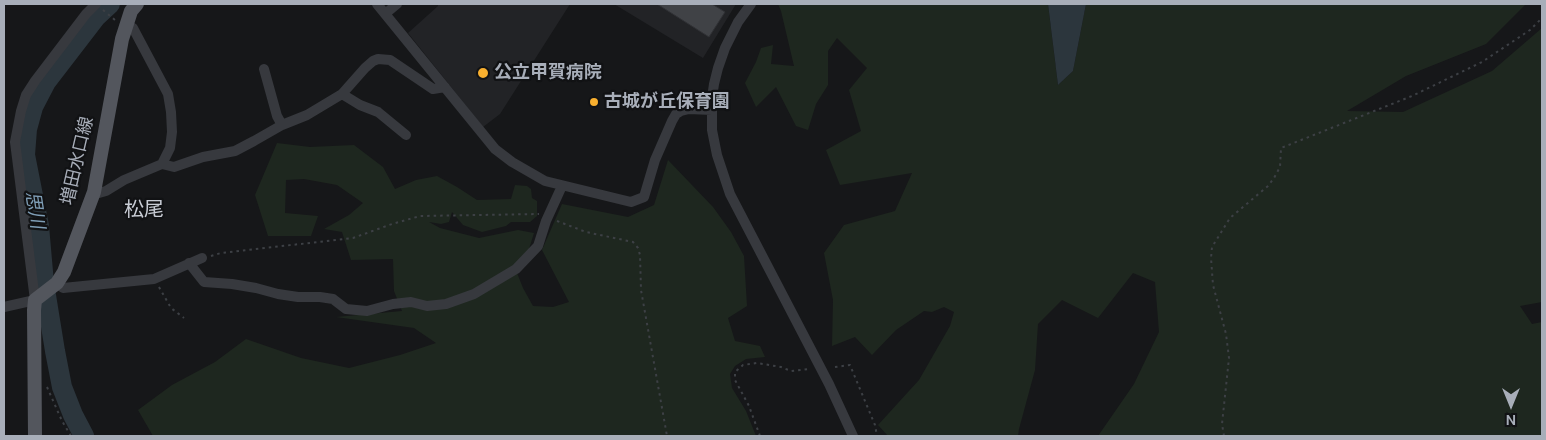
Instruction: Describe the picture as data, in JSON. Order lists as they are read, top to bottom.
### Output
{
  "streets": {
    "main road": ["増田水口線"]
  },
  "districts": ["松尾"],
  "water": ["思川"],
  "places": ["公立甲賀病院", "古城が丘保育園"],
  "north": "bottom"
}
